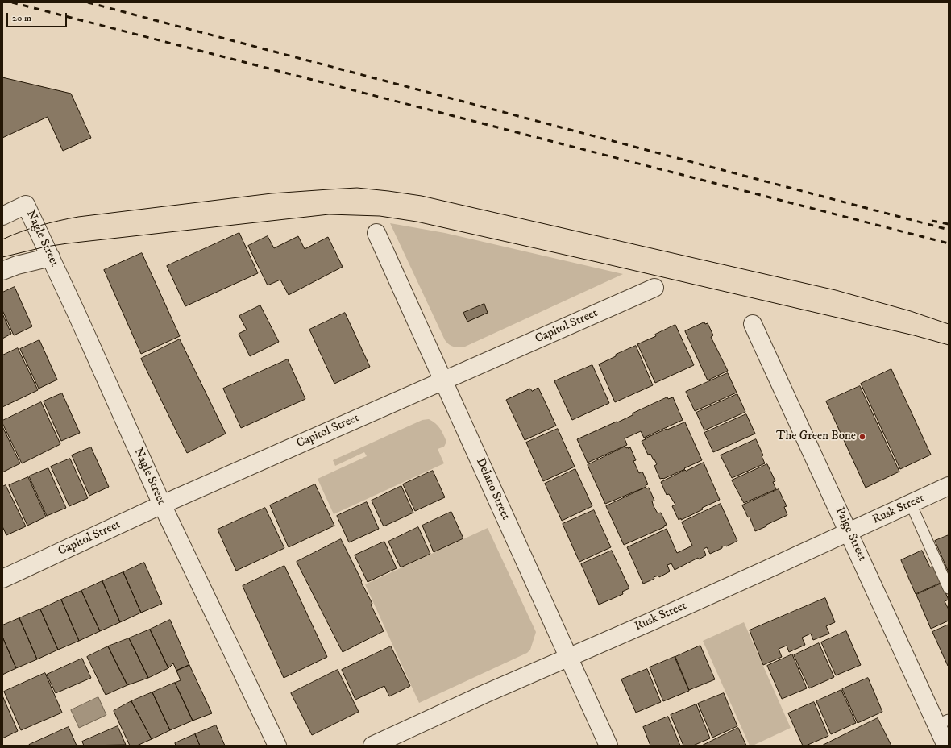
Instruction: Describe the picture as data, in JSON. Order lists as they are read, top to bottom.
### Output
{
  "streets": {
    "street": [
      "Nagle Street",
      "Capitol Street",
      "Delano Street",
      "Rusk Street",
      "Paige Street"
    ]
  },
  "crossings": [
    ["Nagle Street", "Capitol Street"],
    ["Capitol Street", "Delano Street"],
    ["Delano Street", "Rusk Street"],
    ["Rusk Street", "Paige Street"]
  ],
  "places": ["The Green Bone"],
  "scale_bar": "20 m"
}
